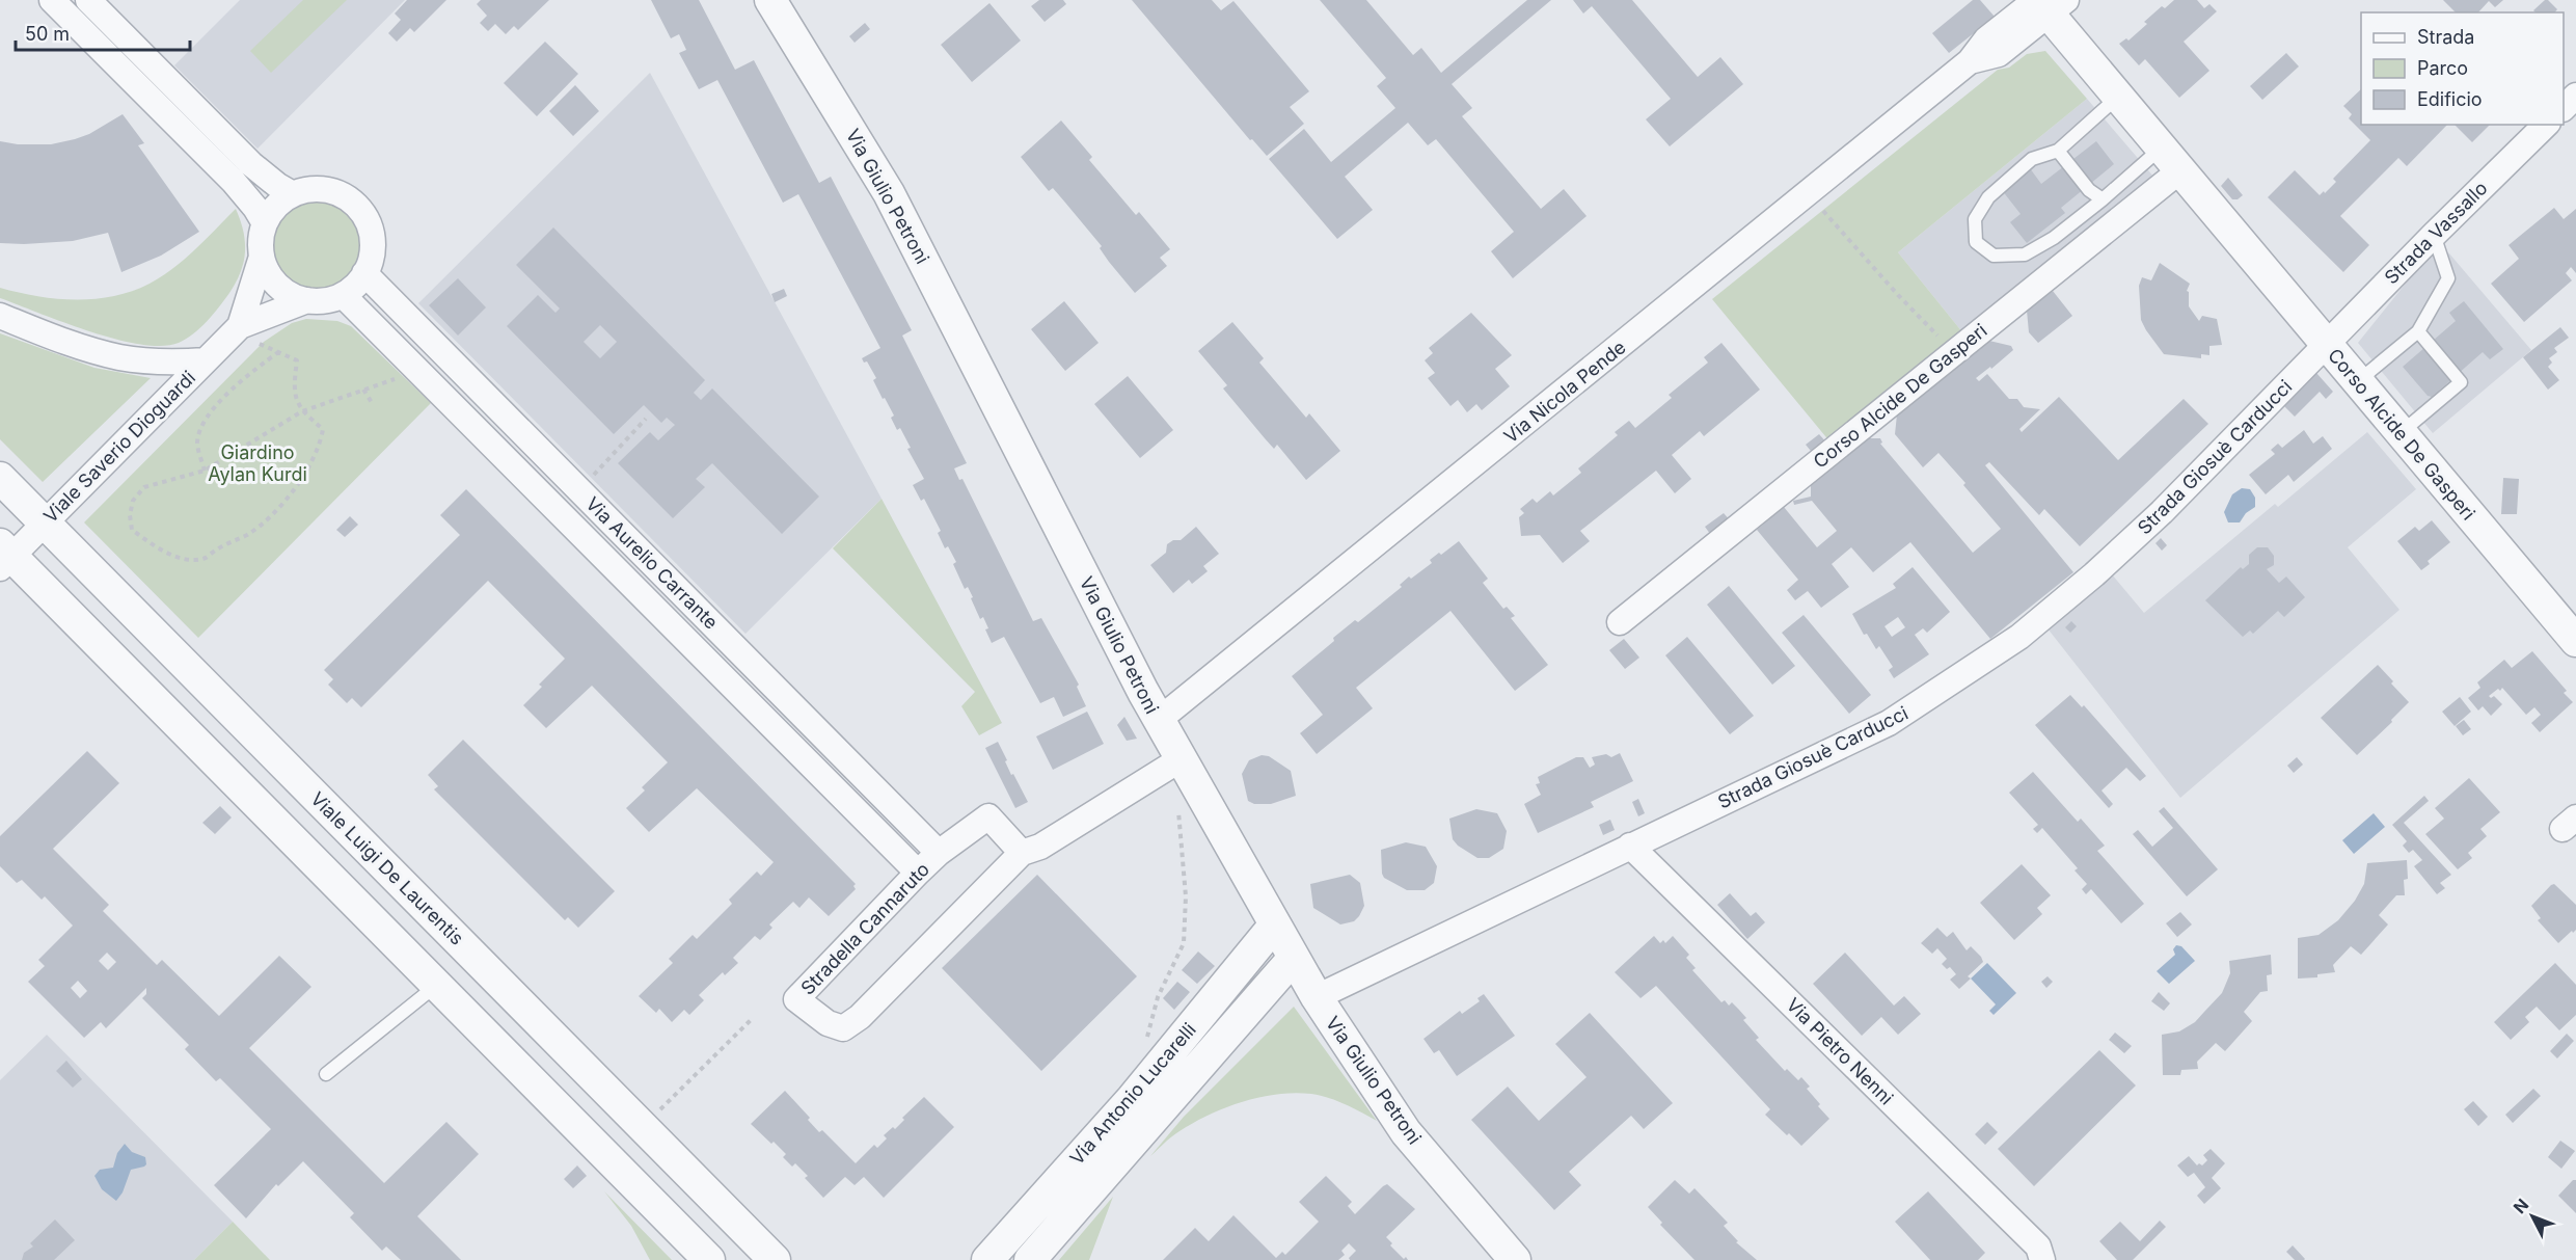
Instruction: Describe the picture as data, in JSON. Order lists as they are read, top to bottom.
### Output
{
  "streets": {
    "street": [
      "Via Giulio Petroni",
      "Strada Vassallo",
      "Via Nicola Pende",
      "Corso Alcide De Gasperi",
      "Viale Saverio Dioguardi",
      "Strada Giosuè Carducci",
      "Via Aurelio Carrante",
      "Viale Luigi De Laurentis",
      "Stradella Cannaruto",
      "Via Pietro Nenni",
      "Via Antonio Lucarelli"
    ]
  },
  "crossings": [
    ["Via Giulio Petroni", "Via Nicola Pende"],
    ["Via Giulio Petroni", "Strada Giosuè Carducci"],
    ["Via Giulio Petroni", "Stradella Cannaruto"],
    ["Via Giulio Petroni", "Via Antonio Lucarelli"],
    ["Strada Vassallo", "Corso Alcide De Gasperi"],
    ["Strada Vassallo", "Strada Giosuè Carducci"],
    ["Via Nicola Pende", "Corso Alcide De Gasperi"],
    ["Corso Alcide De Gasperi", "Strada Giosuè Carducci"],
    ["Viale Saverio Dioguardi", "Via Aurelio Carrante"],
    ["Viale Saverio Dioguardi", "Viale Luigi De Laurentis"],
    ["Strada Giosuè Carducci", "Via Pietro Nenni"],
    ["Via Aurelio Carrante", "Stradella Cannaruto"]
  ],
  "parks": ["Giardino Aylan Kurdi"],
  "legend": ["Strada", "Parco", "Edificio"],
  "scale_bar": "50 m",
  "north": "top left"
}
